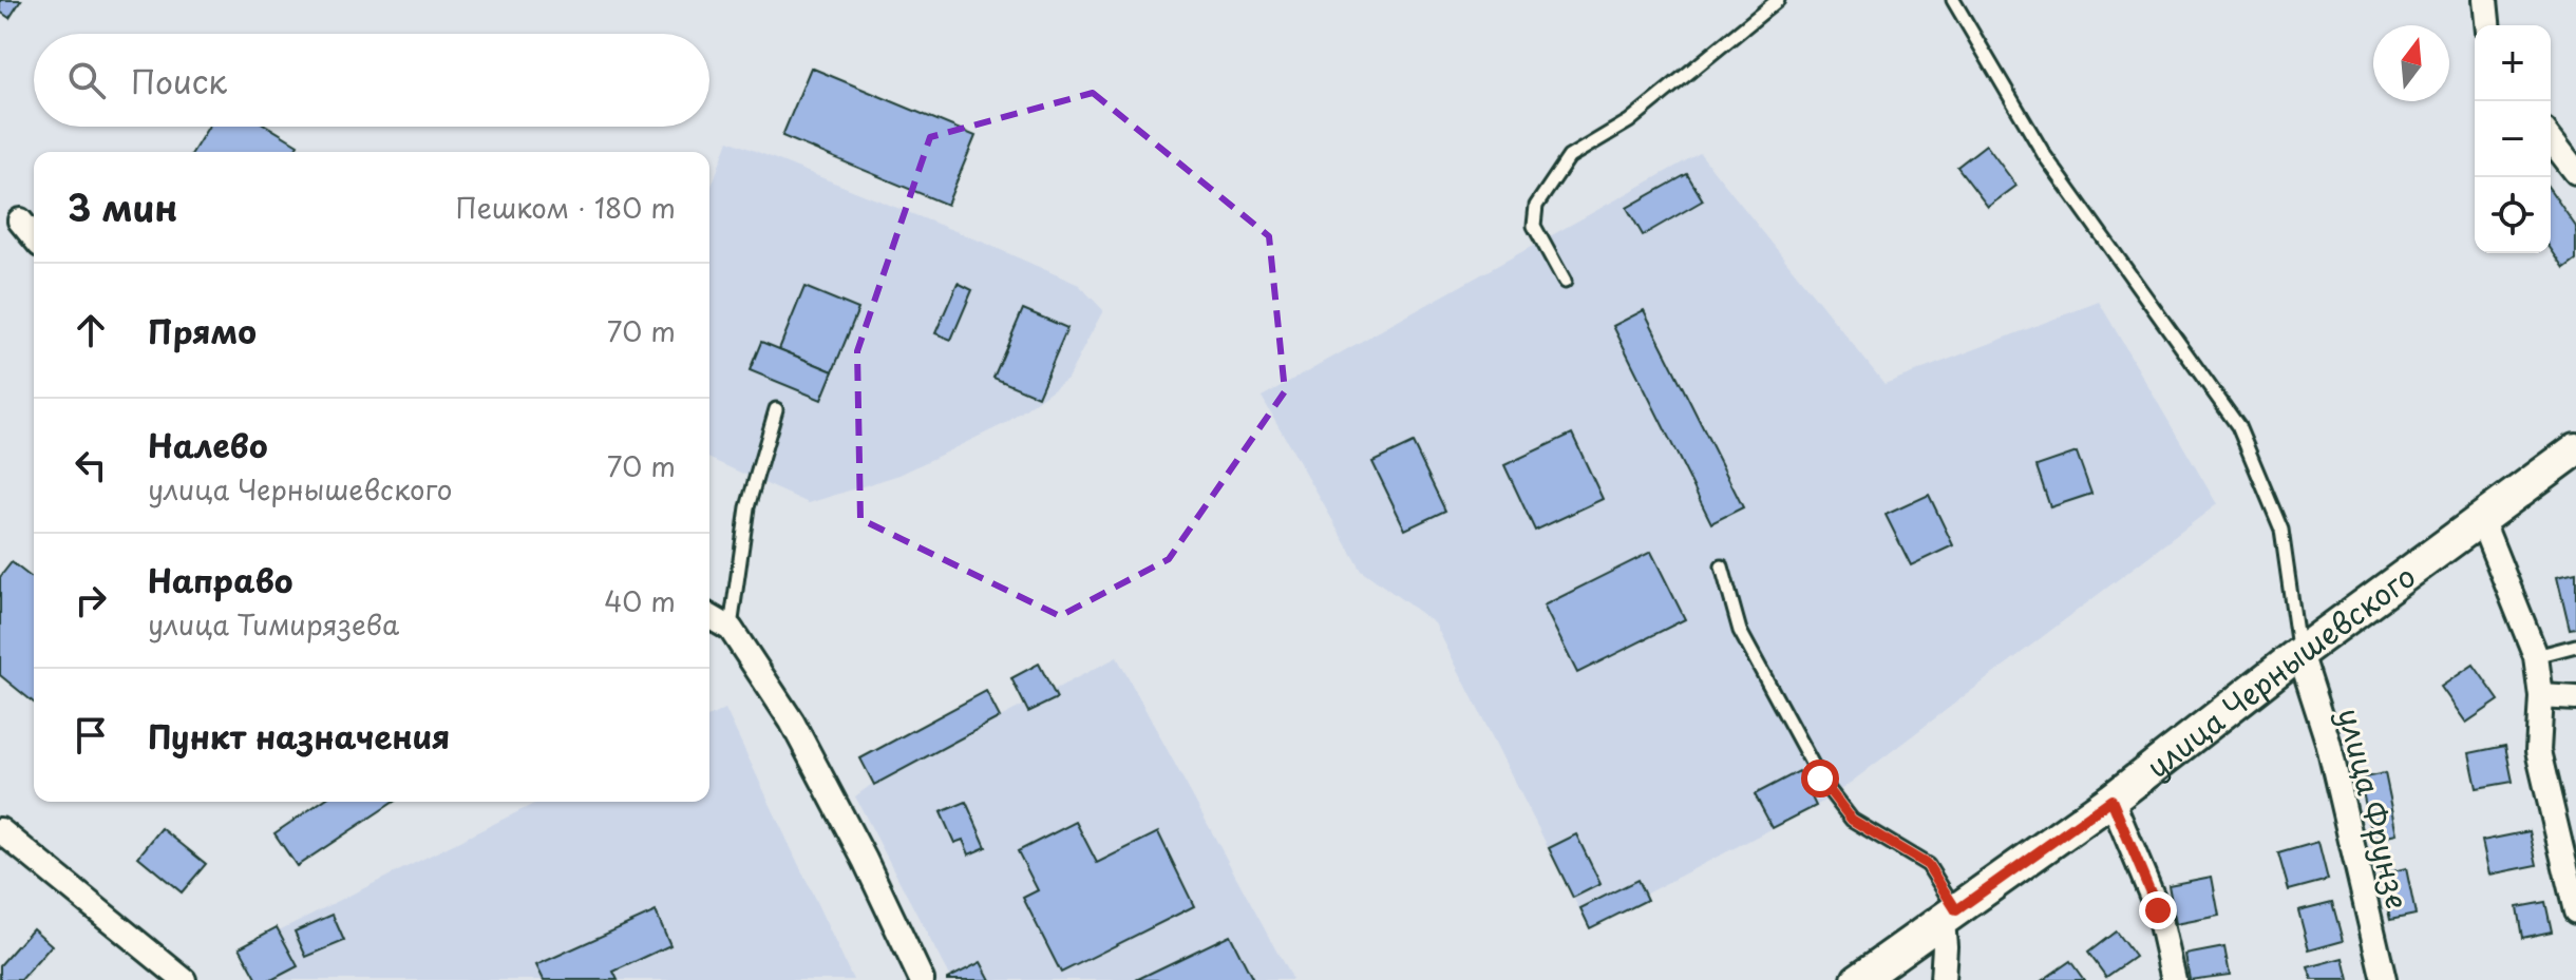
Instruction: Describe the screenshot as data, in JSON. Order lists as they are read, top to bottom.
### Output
{
  "streets": {
    "main road": ["улица Чернышевского"],
    "street": ["улица Фрунзе"]
  },
  "crossings": [
    ["улица Чернышевского", "улица Фрунзе"]
  ],
  "north": "top",
  "page": {
    "map_buttons": ["+", "−"],
    "search": "Поиск",
    "heading": ["3 мин", "Пешком · 180 m"],
    "list": [
      ["Прямо", "70 m"],
      ["Налево", "улица Чернышевского", "70 m"],
      ["Направо", "улица Тимирязева", "40 m"],
      "Пункт назначения"
    ]
  }
}
